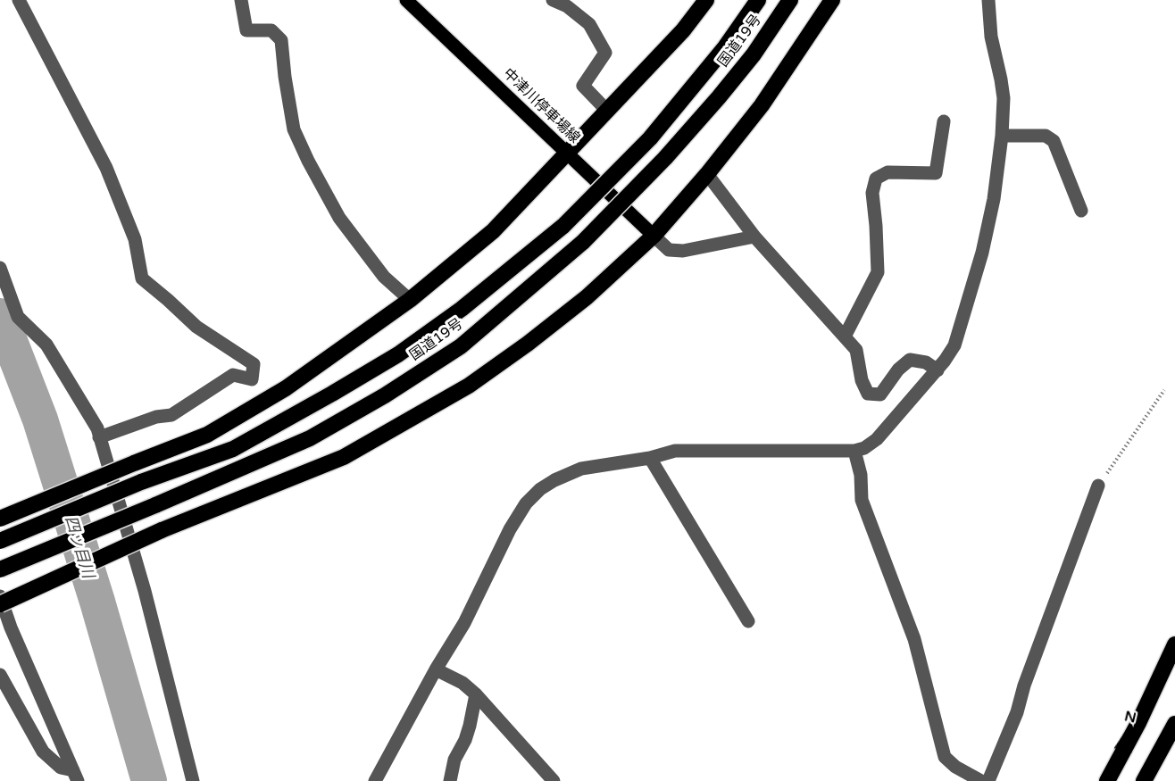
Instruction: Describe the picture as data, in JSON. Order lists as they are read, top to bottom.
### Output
{
  "streets": {
    "highway": ["国道19号"],
    "main road": ["中津川停車場線"]
  },
  "water": ["四ッ目川"],
  "north": "top"
}
